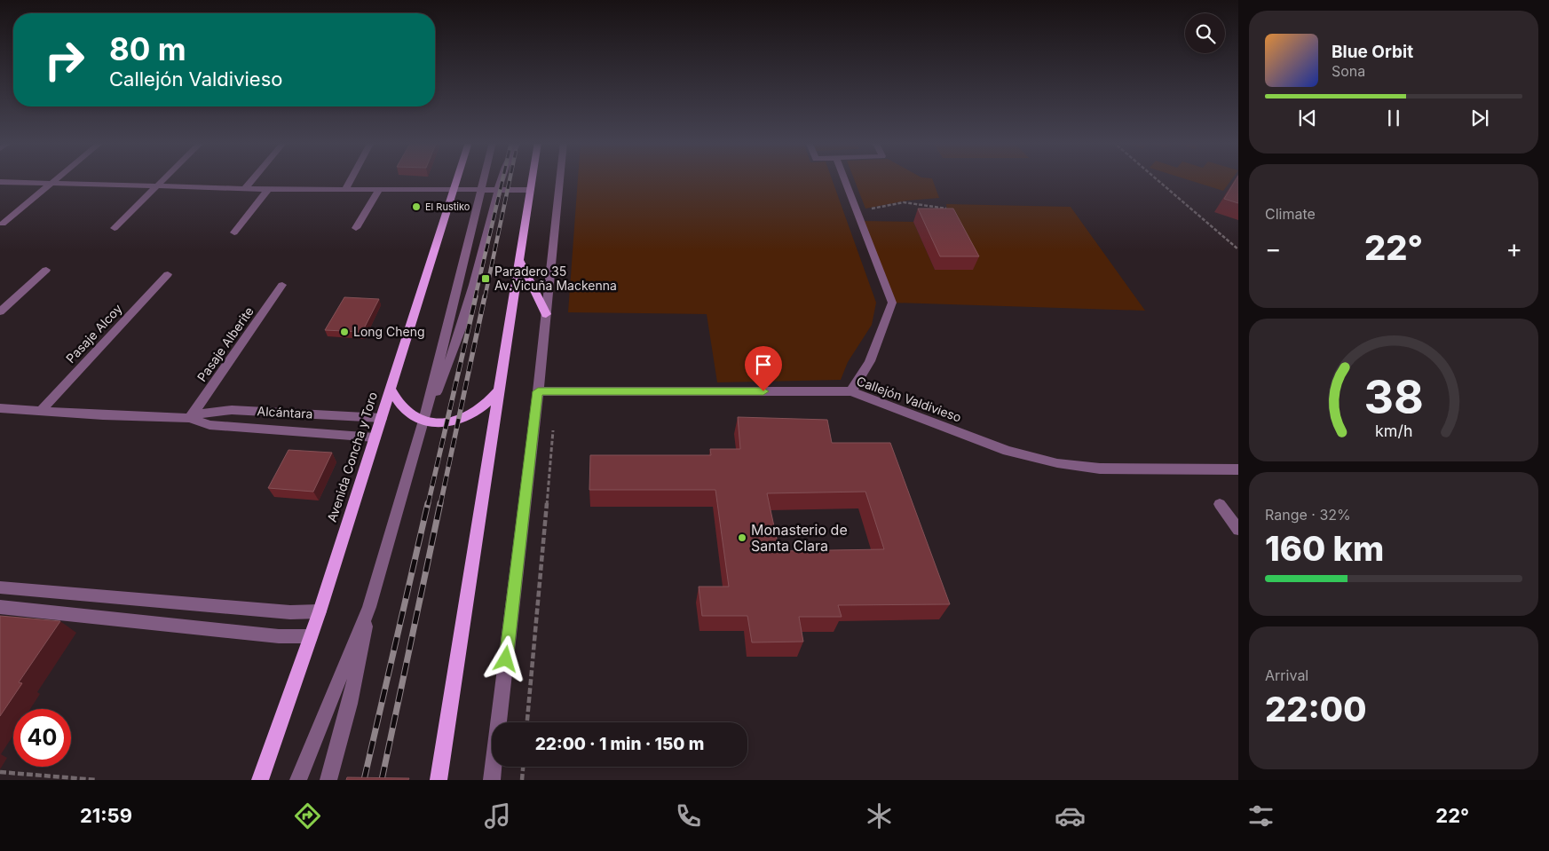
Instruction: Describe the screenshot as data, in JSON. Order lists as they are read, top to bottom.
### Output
{
  "streets": {
    "main road": ["Avenida Concha y Toro"],
    "street": [
      "Pasaje Alcoy",
      "Pasaje Alberite",
      "Callejón Valdivieso",
      "Alcántara"
    ]
  },
  "crossings": [
    ["Pasaje Alcoy", "Alcántara"],
    ["Pasaje Alberite", "Alcántara"],
    ["Alcántara", "Avenida Concha y Toro"]
  ],
  "places": {
    "other": ["El Rustiko", "Long Cheng", "Monasterio de Santa Clara"],
    "transit": ["Paradero 35 Av.Vicuña Mackenna"]
  },
  "page": {
    "turn": ["80 m", "Callejón Valdivieso"],
    "song": ["Blue Orbit", "Sona"],
    "tile": [
      "Climate",
      ["Range · 32%", "160 km"],
      ["Arrival", "22:00"]
    ],
    "heat": ["−", "22°", "+"],
    "limit": "40",
    "trip": "22:00 · 1 min · 150 m",
    "tabs": ["21:59", "22°"],
    "gauge": ["38", "km/h"]
  }
}
